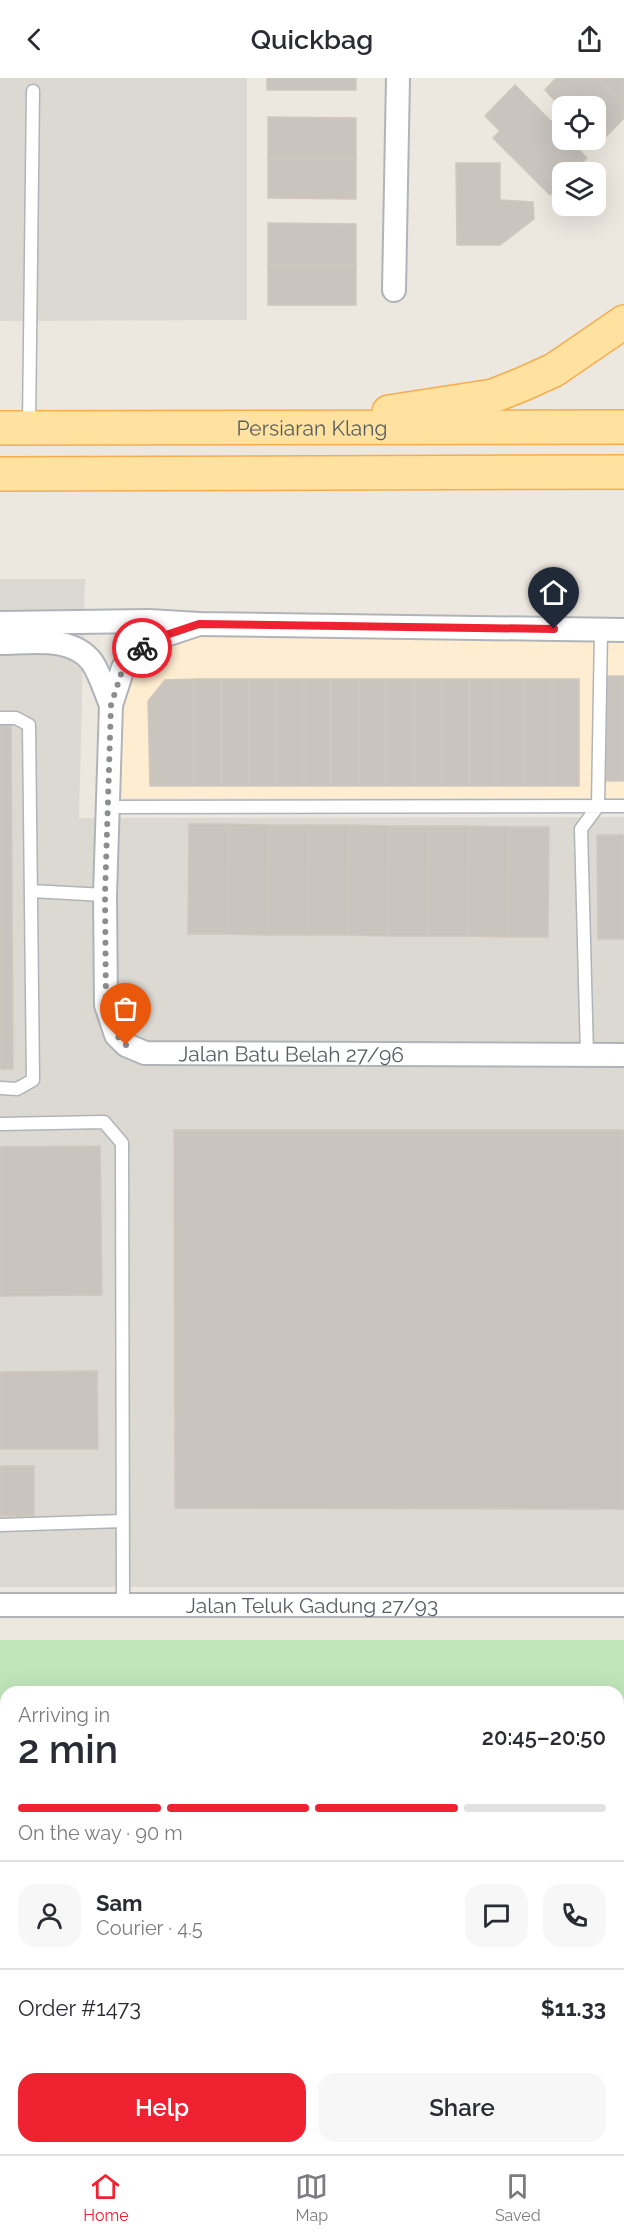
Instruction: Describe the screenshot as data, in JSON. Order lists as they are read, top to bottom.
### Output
{
  "streets": {
    "main road": ["Persiaran Klang"],
    "street": ["Jalan Batu Belah 27/96", "Jalan Teluk Gadung 27/93"]
  },
  "page": {
    "header": "Quickbag",
    "heading": ["2 min", "Arriving in", "20:45–20:50"],
    "panel": [
      "Sam",
      "Courier · 4.5",
      "Order #1473",
      "$11.33"
    ],
    "bar": "On the way · 90 m",
    "buttons": ["Help", "Share"],
    "tabs": ["Home", "Map", "Saved"]
  }
}
